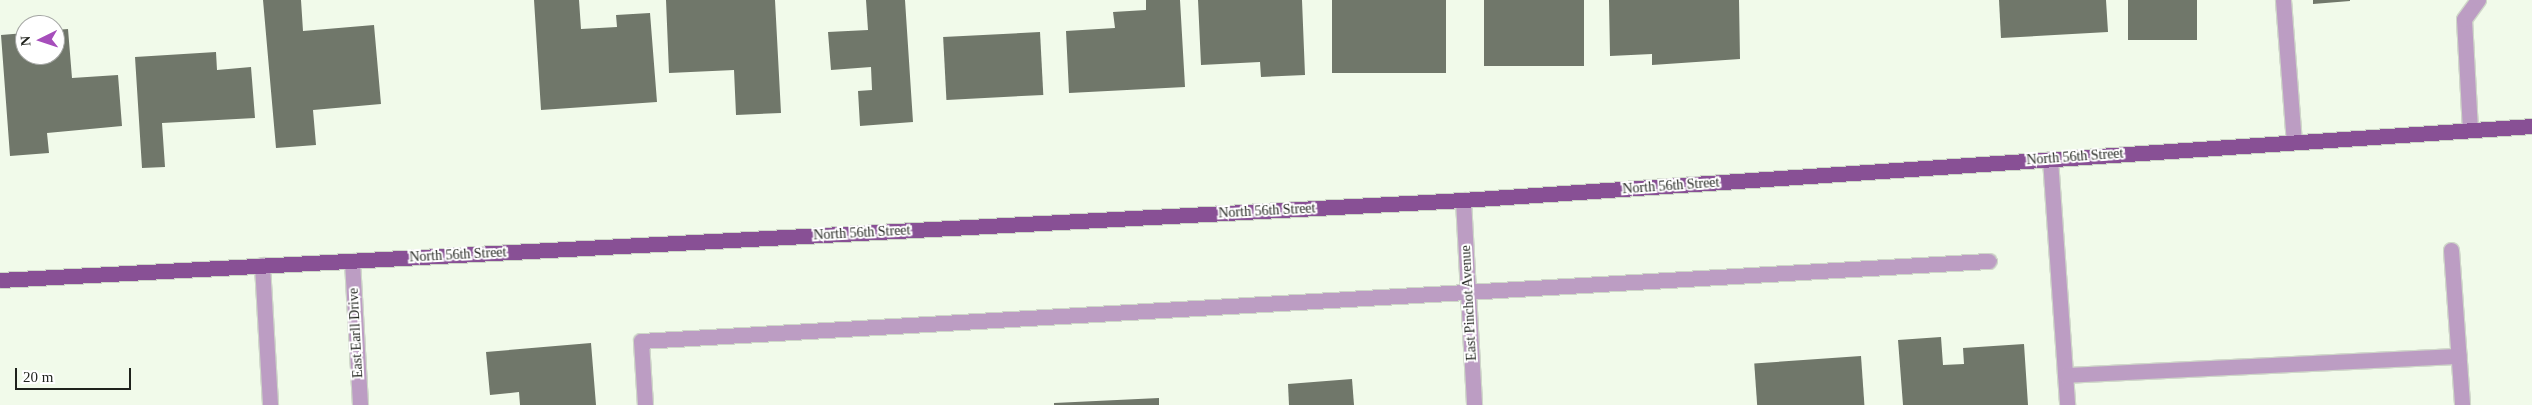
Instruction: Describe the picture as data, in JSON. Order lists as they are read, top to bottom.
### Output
{
  "streets": {
    "main road": ["North 56th Street"],
    "street": ["East Pinchot Avenue", "East Earll Drive"]
  },
  "crossings": [
    ["North 56th Street", "East Pinchot Avenue"],
    ["North 56th Street", "East Earll Drive"]
  ],
  "scale_bar": "20 m",
  "north": "left"
}
